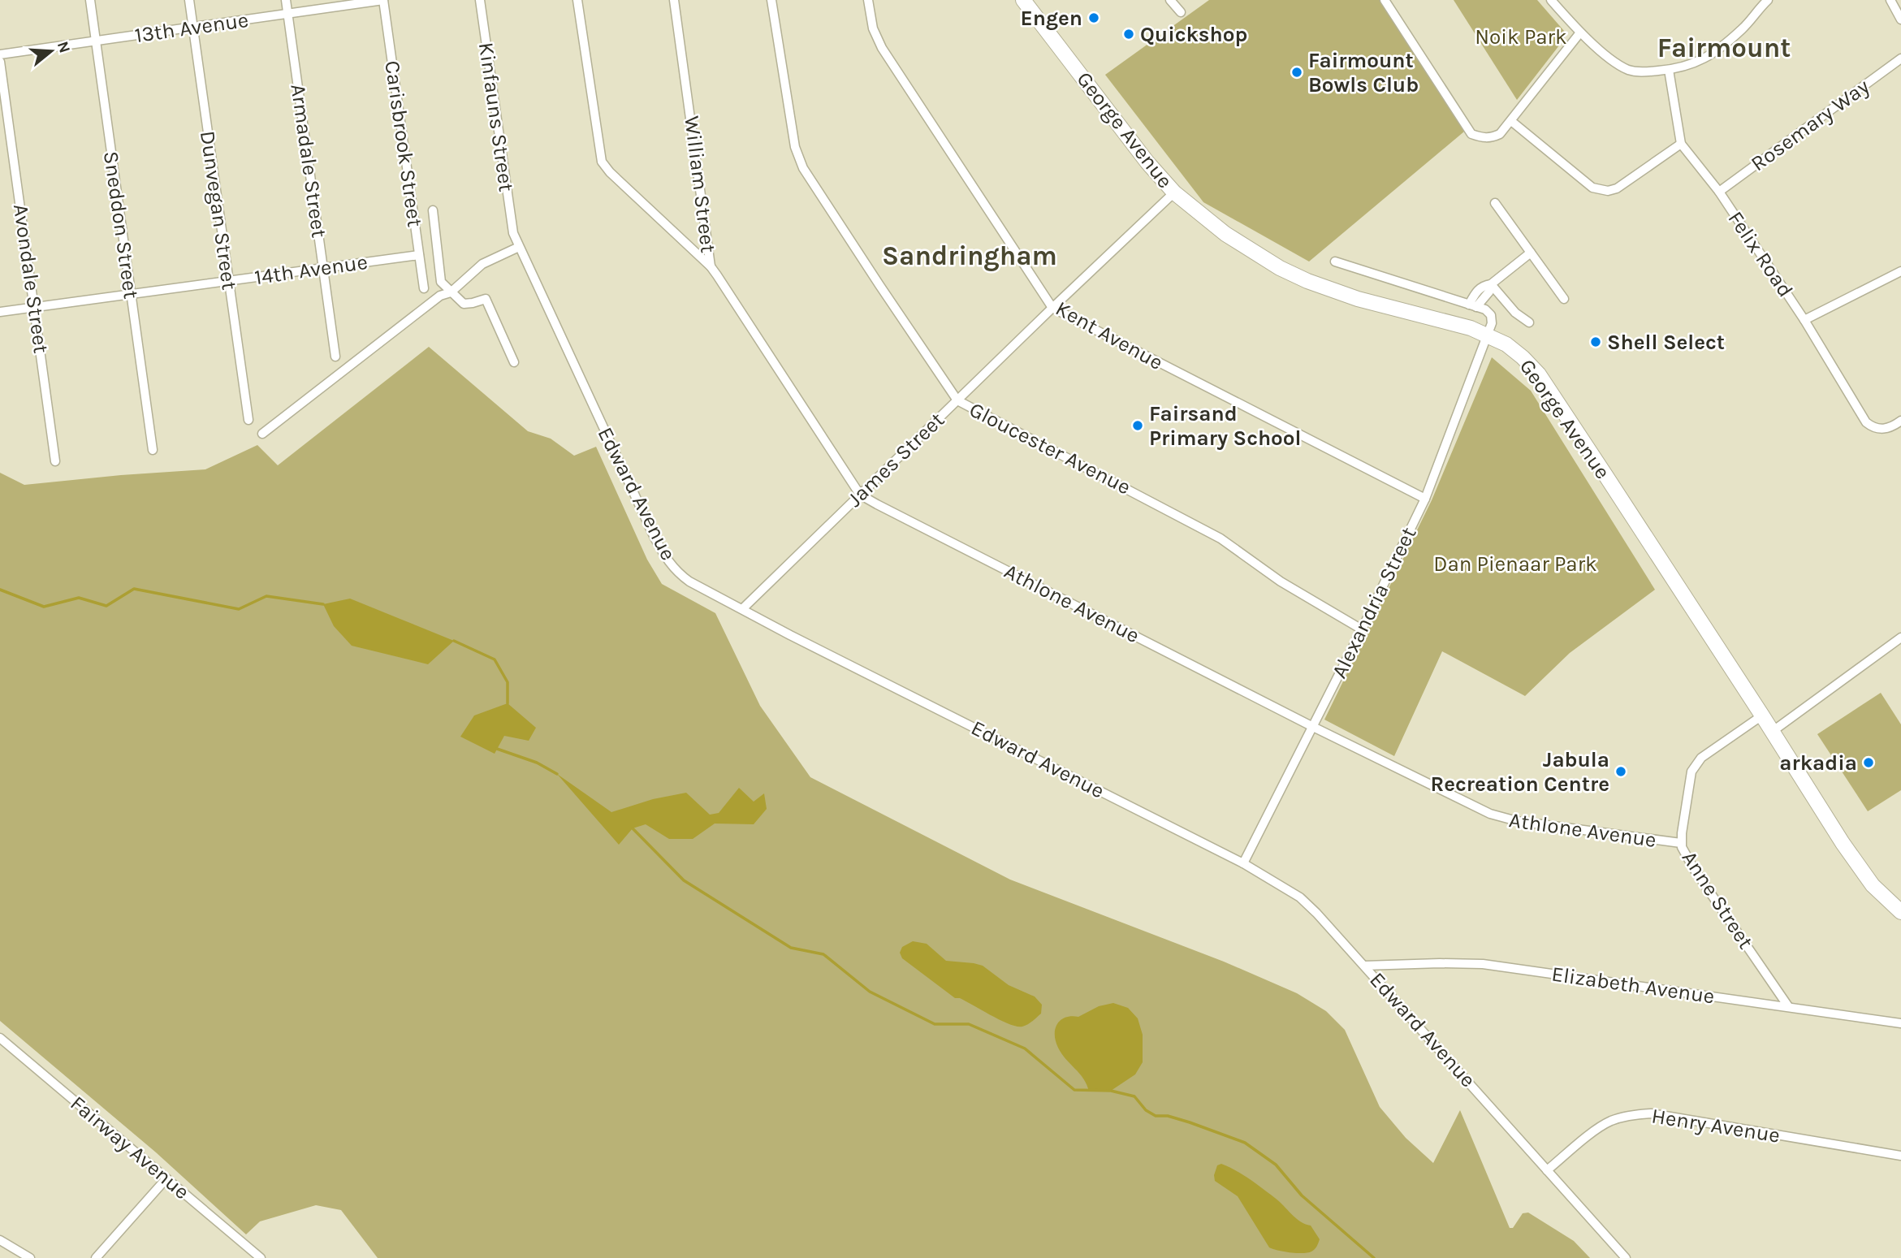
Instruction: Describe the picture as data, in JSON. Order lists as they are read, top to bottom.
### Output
{
  "streets": {
    "main road": ["George Avenue"],
    "street": [
      "13th Avenue",
      "Kinfauns Street",
      "Rosemary Way",
      "Carisbrook Street",
      "Armadale Street",
      "William Street",
      "Dunvegan Street",
      "Sneddon Street",
      "Felix Road",
      "14th Avenue",
      "Avondale Street",
      "Kent Avenue",
      "Gloucester Avenue",
      "James Street",
      "Edward Avenue",
      "Alexandria Street",
      "Athlone Avenue",
      "Anne Street",
      "Elizabeth Avenue",
      "Henry Avenue",
      "Fairway Avenue"
    ]
  },
  "crossings": [
    ["13th Avenue", "Carisbrook Street"],
    ["13th Avenue", "Armadale Street"],
    ["13th Avenue", "Dunvegan Street"],
    ["13th Avenue", "Sneddon Street"],
    ["Kinfauns Street", "Edward Avenue"],
    ["Rosemary Way", "Felix Road"],
    ["George Avenue", "James Street"],
    ["George Avenue", "Alexandria Street"],
    ["George Avenue", "Anne Street"],
    ["Carisbrook Street", "14th Avenue"],
    ["Armadale Street", "14th Avenue"],
    ["William Street", "Athlone Avenue"],
    ["Dunvegan Street", "14th Avenue"],
    ["Sneddon Street", "14th Avenue"],
    ["14th Avenue", "Avondale Street"],
    ["Kent Avenue", "James Street"],
    ["Kent Avenue", "Alexandria Street"],
    ["Gloucester Avenue", "James Street"],
    ["Gloucester Avenue", "Alexandria Street"],
    ["James Street", "Edward Avenue"],
    ["James Street", "Athlone Avenue"],
    ["Edward Avenue", "Alexandria Street"],
    ["Edward Avenue", "Elizabeth Avenue"],
    ["Edward Avenue", "Henry Avenue"],
    ["Alexandria Street", "Athlone Avenue"],
    ["Athlone Avenue", "Anne Street"],
    ["Anne Street", "Elizabeth Avenue"]
  ],
  "districts": ["Fairmount", "Sandringham"],
  "parks": ["Noik Park", "Dan Pienaar Park"],
  "places": [
    "Engen",
    "Quickshop",
    "Fairmount Bowls Club",
    "Shell Select",
    "Fairsand Primary School",
    "arkadia",
    "Jabula Recreation Centre"
  ],
  "north": "right"
}
